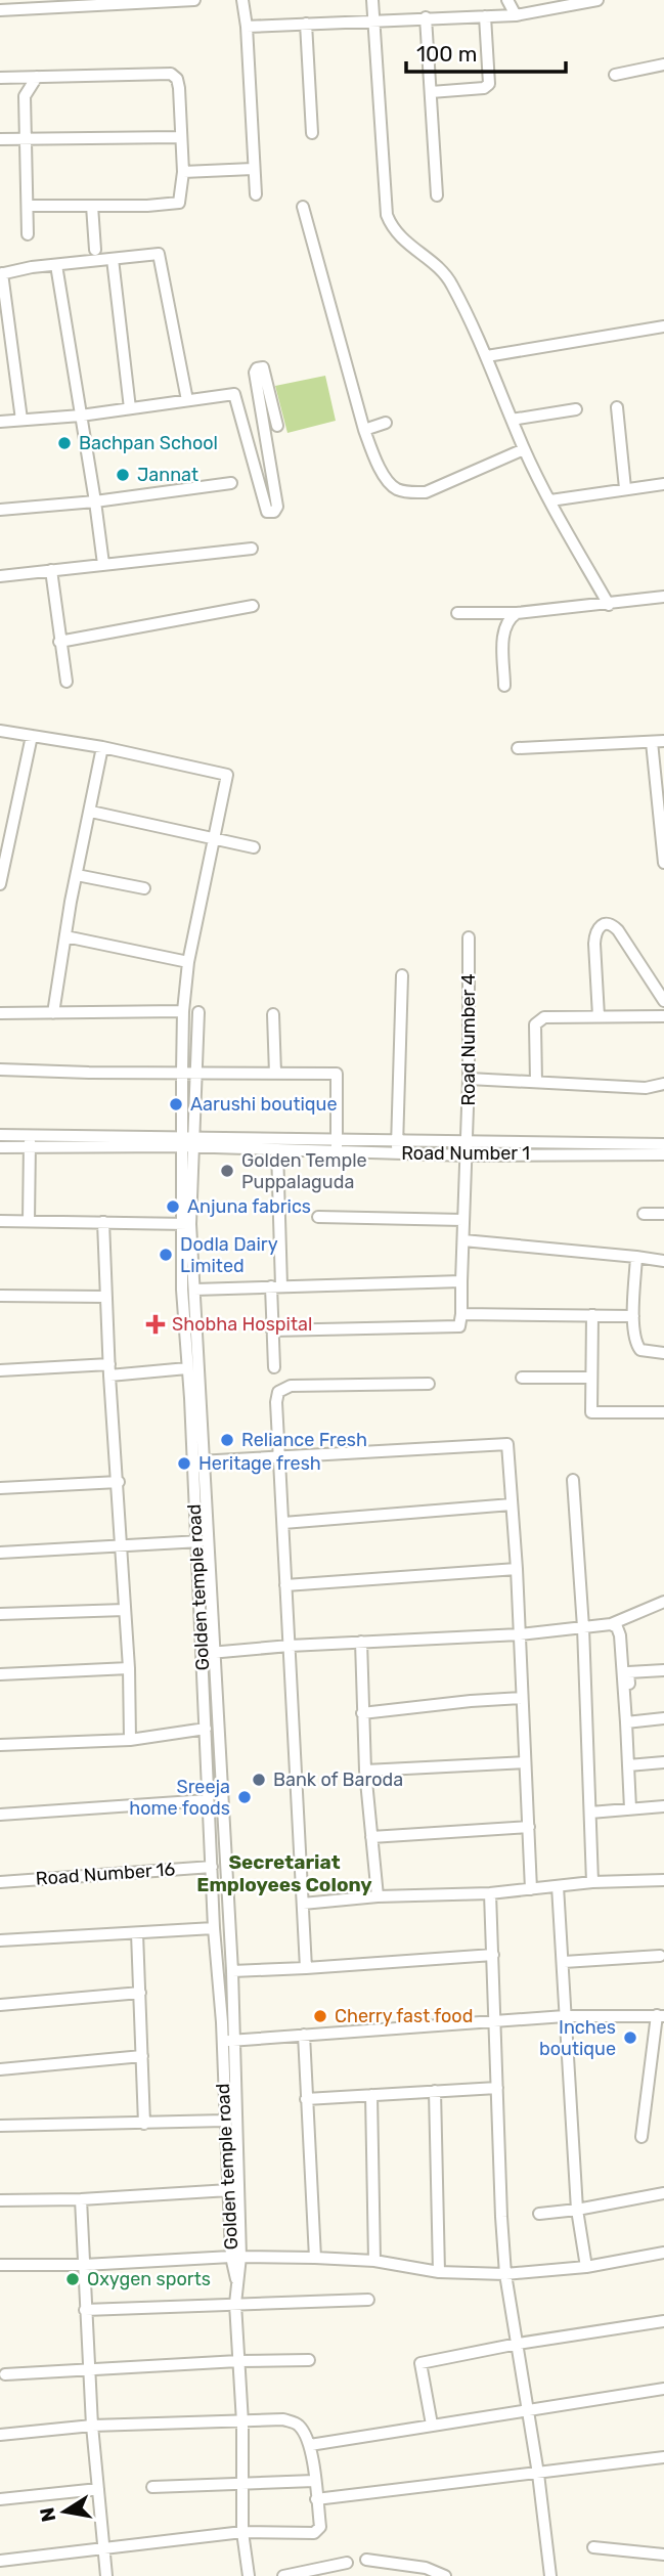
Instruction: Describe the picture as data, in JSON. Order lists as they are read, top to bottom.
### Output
{
  "streets": {
    "street": [
      "Road Number 4",
      "Road Number 1",
      "Golden temple road",
      "Road Number 16"
    ]
  },
  "crossings": [
    ["Road Number 4", "Road Number 1"],
    ["Road Number 1", "Golden temple road"],
    ["Golden temple road", "Road Number 16"]
  ],
  "districts": ["Secretariat Employees Colony"],
  "places": {
    "other": [
      "Bachpan School",
      "Jannat",
      "Aarushi boutique",
      "Golden Temple Puppalaguda",
      "Anjuna fabrics",
      "Dodla Dairy Limited",
      "Reliance Fresh",
      "Heritage fresh",
      "Bank of Baroda",
      "Sreeja home foods",
      "Cherry fast food",
      "Inches boutique",
      "Oxygen sports"
    ],
    "health": ["Shobha Hospital"]
  },
  "scale_bar": "100 m",
  "north": "left"
}
